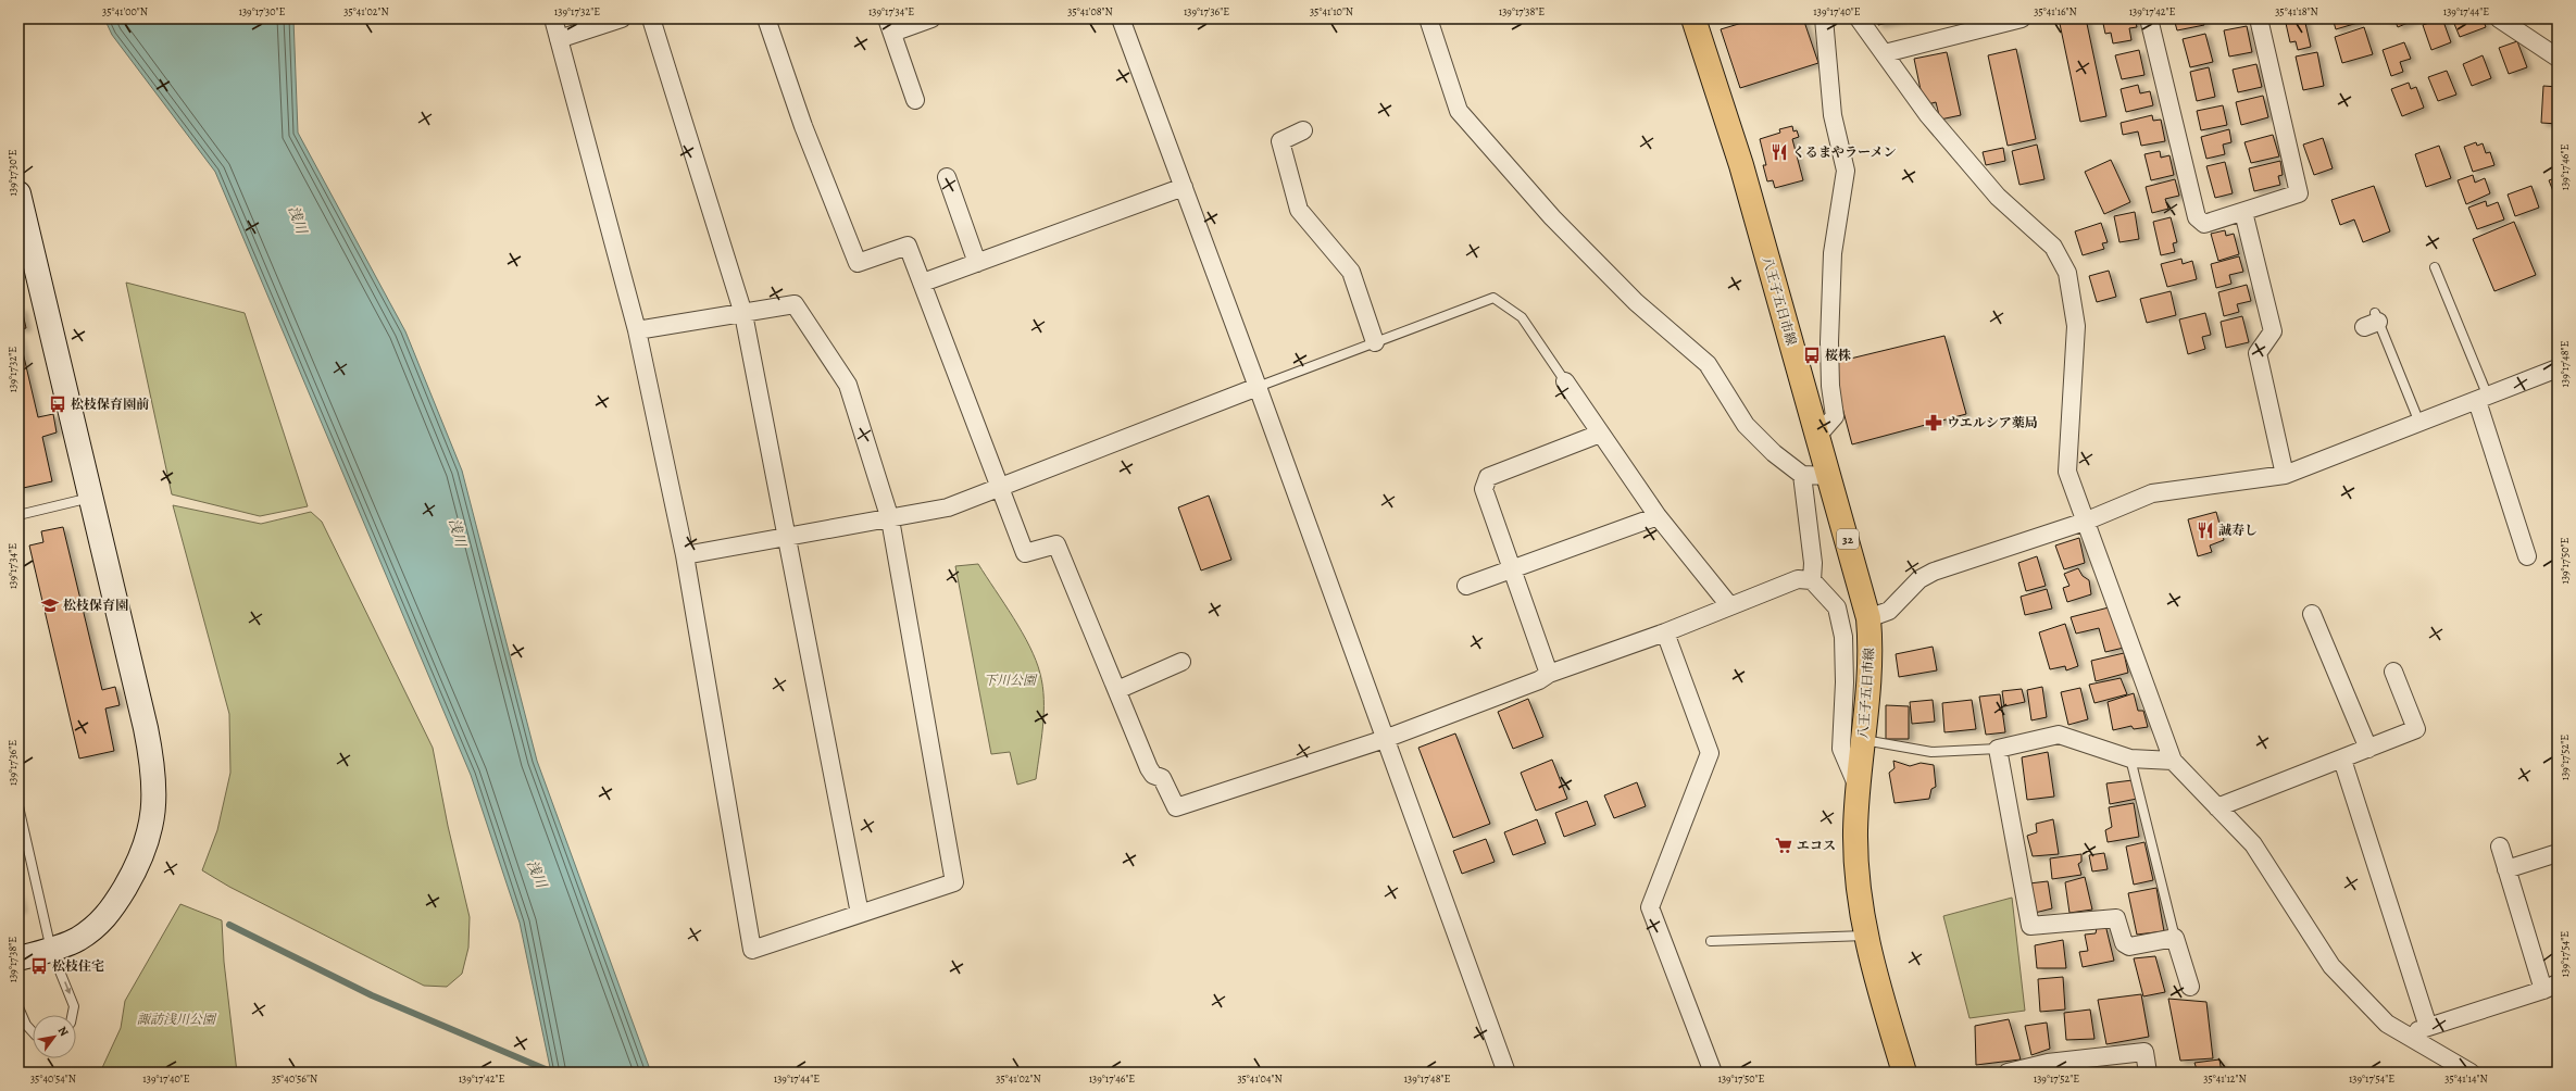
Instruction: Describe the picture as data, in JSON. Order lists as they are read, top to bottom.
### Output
{
  "streets": {
    "main road": ["八王子五日市線", "32"]
  },
  "water": ["浅川"],
  "parks": ["下川公園", "諏訪浅川公園"],
  "places": {
    "restaurant": ["くるまやラーメン", "誠寿し"],
    "bus stop": ["桜株", "松枝保育園前", "松枝住宅"],
    "pharmacy": ["ウエルシア薬局"],
    "school or university": ["松枝保育園"],
    "supermarket": ["エコス"]
  },
  "north": "top right",
  "coordinates": [
    "35°41'00\"N",
    "139°17'30\"E",
    "35°41'02\"N",
    "139°17'32\"E",
    "139°17'34\"E",
    "35°41'08\"N",
    "139°17'36\"E",
    "35°41'10\"N",
    "139°17'38\"E",
    "139°17'40\"E",
    "35°41'16\"N",
    "139°17'42\"E",
    "35°41'18\"N",
    "139°17'44\"E",
    "139°17'46\"E",
    "139°17'48\"E",
    "139°17'50\"E",
    "139°17'52\"E",
    "139°17'54\"E",
    "35°40'54\"N",
    "35°40'56\"N",
    "35°41'04\"N",
    "35°41'12\"N",
    "35°41'14\"N"
  ]
}
